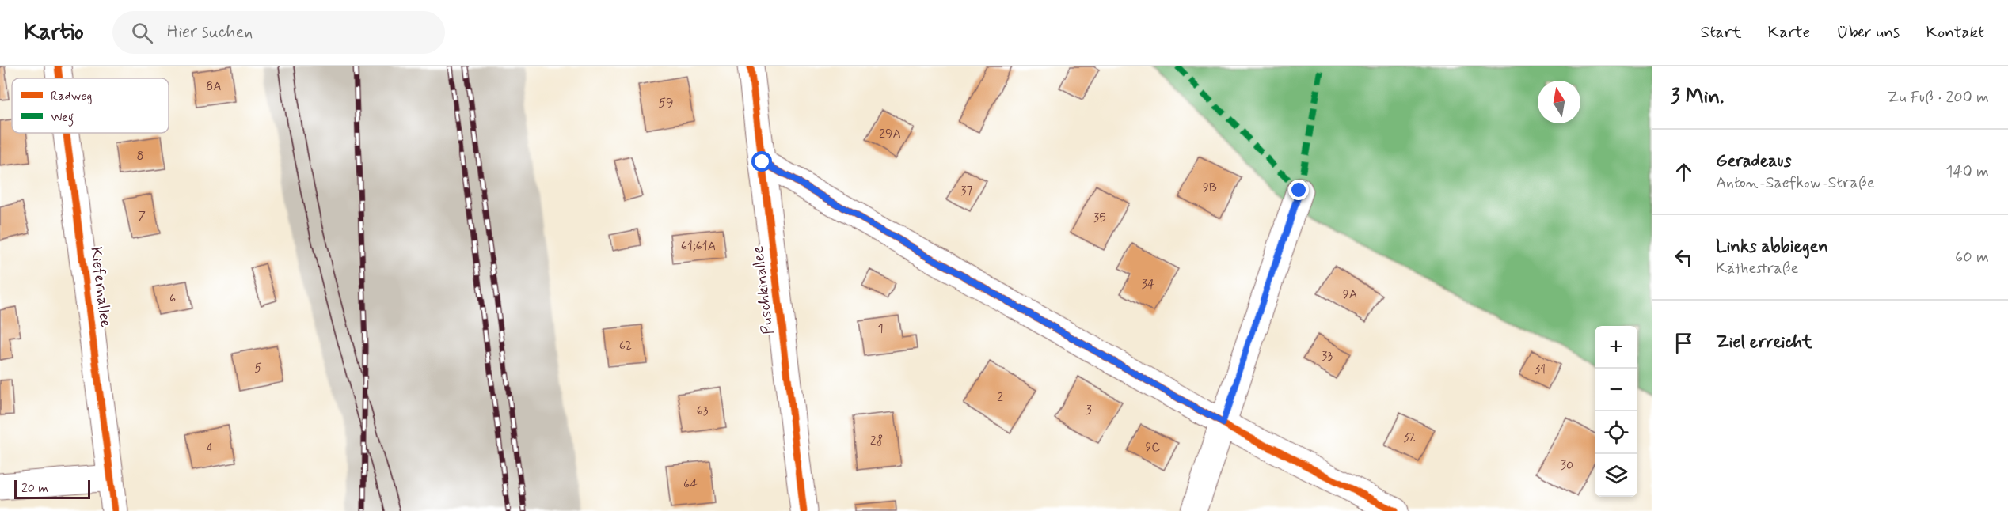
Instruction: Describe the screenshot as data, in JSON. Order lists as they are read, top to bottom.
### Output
{
  "streets": {
    "street": ["Kiefernallee", "Puschkinallee"]
  },
  "house_numbers": [
    "8A",
    "59",
    "29A",
    "8",
    "9B",
    "37",
    "7",
    "35",
    "61;61A",
    "34",
    "9A",
    "6",
    "1",
    "62",
    "33",
    "5",
    "31",
    "2",
    "3",
    "63",
    "32",
    "28",
    "9C",
    "4",
    "30",
    "64"
  ],
  "legend": ["Radweg", "Weg"],
  "scale_bar": "20 m",
  "north": "top",
  "page": {
    "header": "Kartio",
    "search": "Hier suchen",
    "nav": [
      "Start",
      "Karte",
      "Über uns",
      "Kontakt"
    ],
    "heading": ["3 Min.", "Zu Fuß · 200 m"],
    "list": [
      ["Geradeaus", "Anton-Saefkow-Straße", "140 m"],
      ["Links abbiegen", "Käthestraße", "60 m"],
      "Ziel erreicht"
    ],
    "map_buttons": ["+", "−"],
    "scale": "20 m"
  }
}
